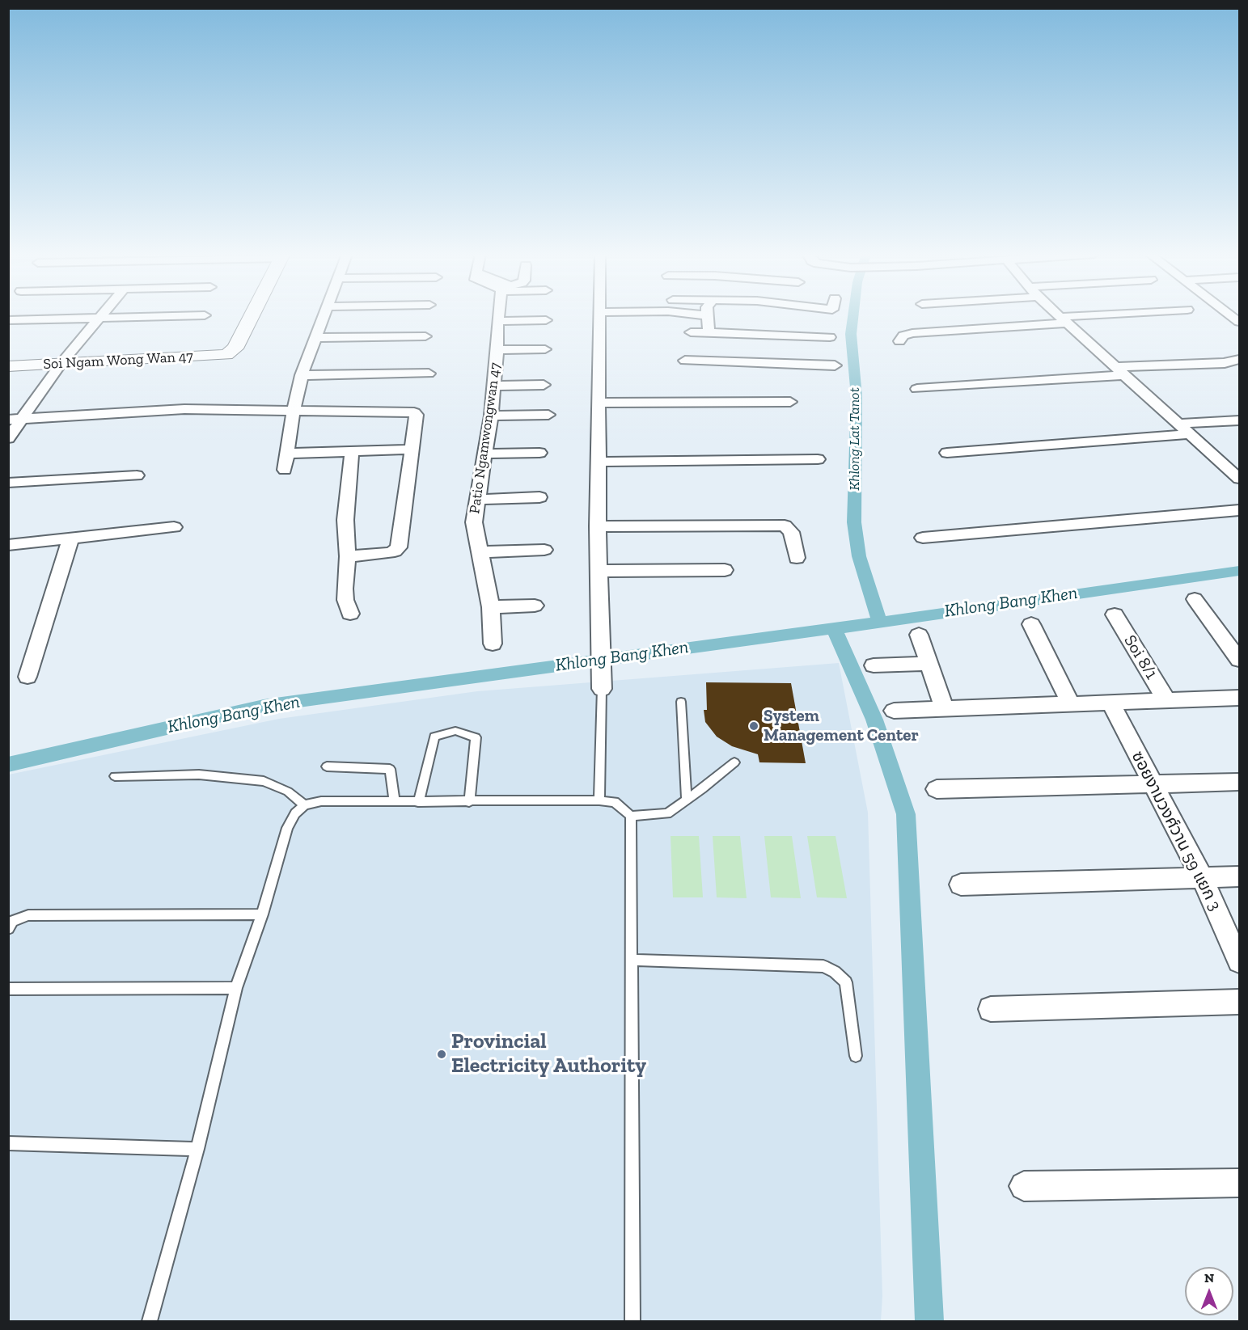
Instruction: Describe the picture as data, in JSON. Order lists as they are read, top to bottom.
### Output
{
  "streets": {
    "street": [
      "Soi Ngam Wong Wan 47",
      "Patio Ngamwongwan 47",
      "Soi 8/1",
      "ซอยงามวงศ์วาน 59 แยก 3"
    ]
  },
  "water": ["Khlong Lat Tanot", "Khlong Bang Khen"],
  "places": ["System Management Center", "Provincial Electricity Authority"],
  "north": "top"
}
